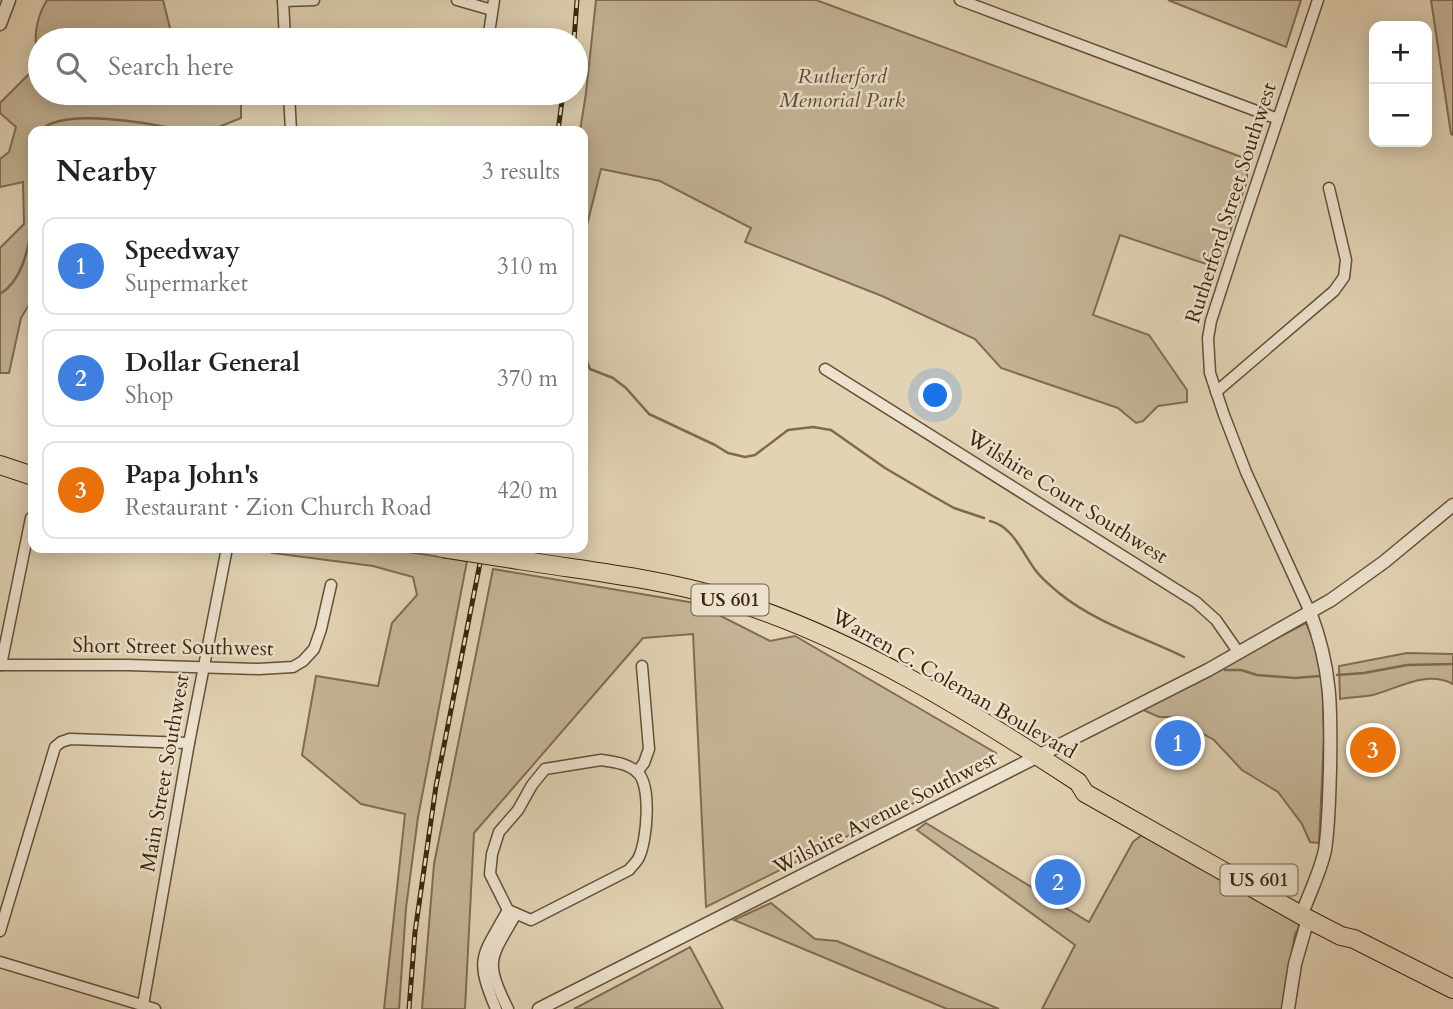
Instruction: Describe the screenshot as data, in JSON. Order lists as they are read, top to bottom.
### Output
{
  "streets": {
    "highway": ["US 601", "Warren C. Coleman Boulevard"],
    "street": [
      "Rutherford Street Southwest",
      "Wilshire Court Southwest",
      "Short Street Southwest",
      "Main Street Southwest",
      "Wilshire Avenue Southwest"
    ]
  },
  "crossings": [
    ["Rutherford Street Southwest", "Wilshire Avenue Southwest"],
    ["Wilshire Court Southwest", "Wilshire Avenue Southwest"],
    ["Short Street Southwest", "Main Street Southwest"],
    ["Warren C. Coleman Boulevard", "Wilshire Avenue Southwest"]
  ],
  "parks": ["Rutherford Memorial Park"],
  "page": {
    "map_buttons": ["+", "−"],
    "search": "Search here",
    "heading": ["Nearby", "3 results"],
    "list": [
      {
        "mark": "1",
        "name": "Speedway",
        "note": "Supermarket",
        "value": "310 m"
      },
      {
        "mark": "2",
        "name": "Dollar General",
        "note": "Shop",
        "value": "370 m"
      },
      {
        "mark": "3",
        "name": "Papa John's",
        "note": "Restaurant · Zion Church Road",
        "value": "420 m"
      }
    ],
    "pins": ["1", "3", "2"]
  }
}
